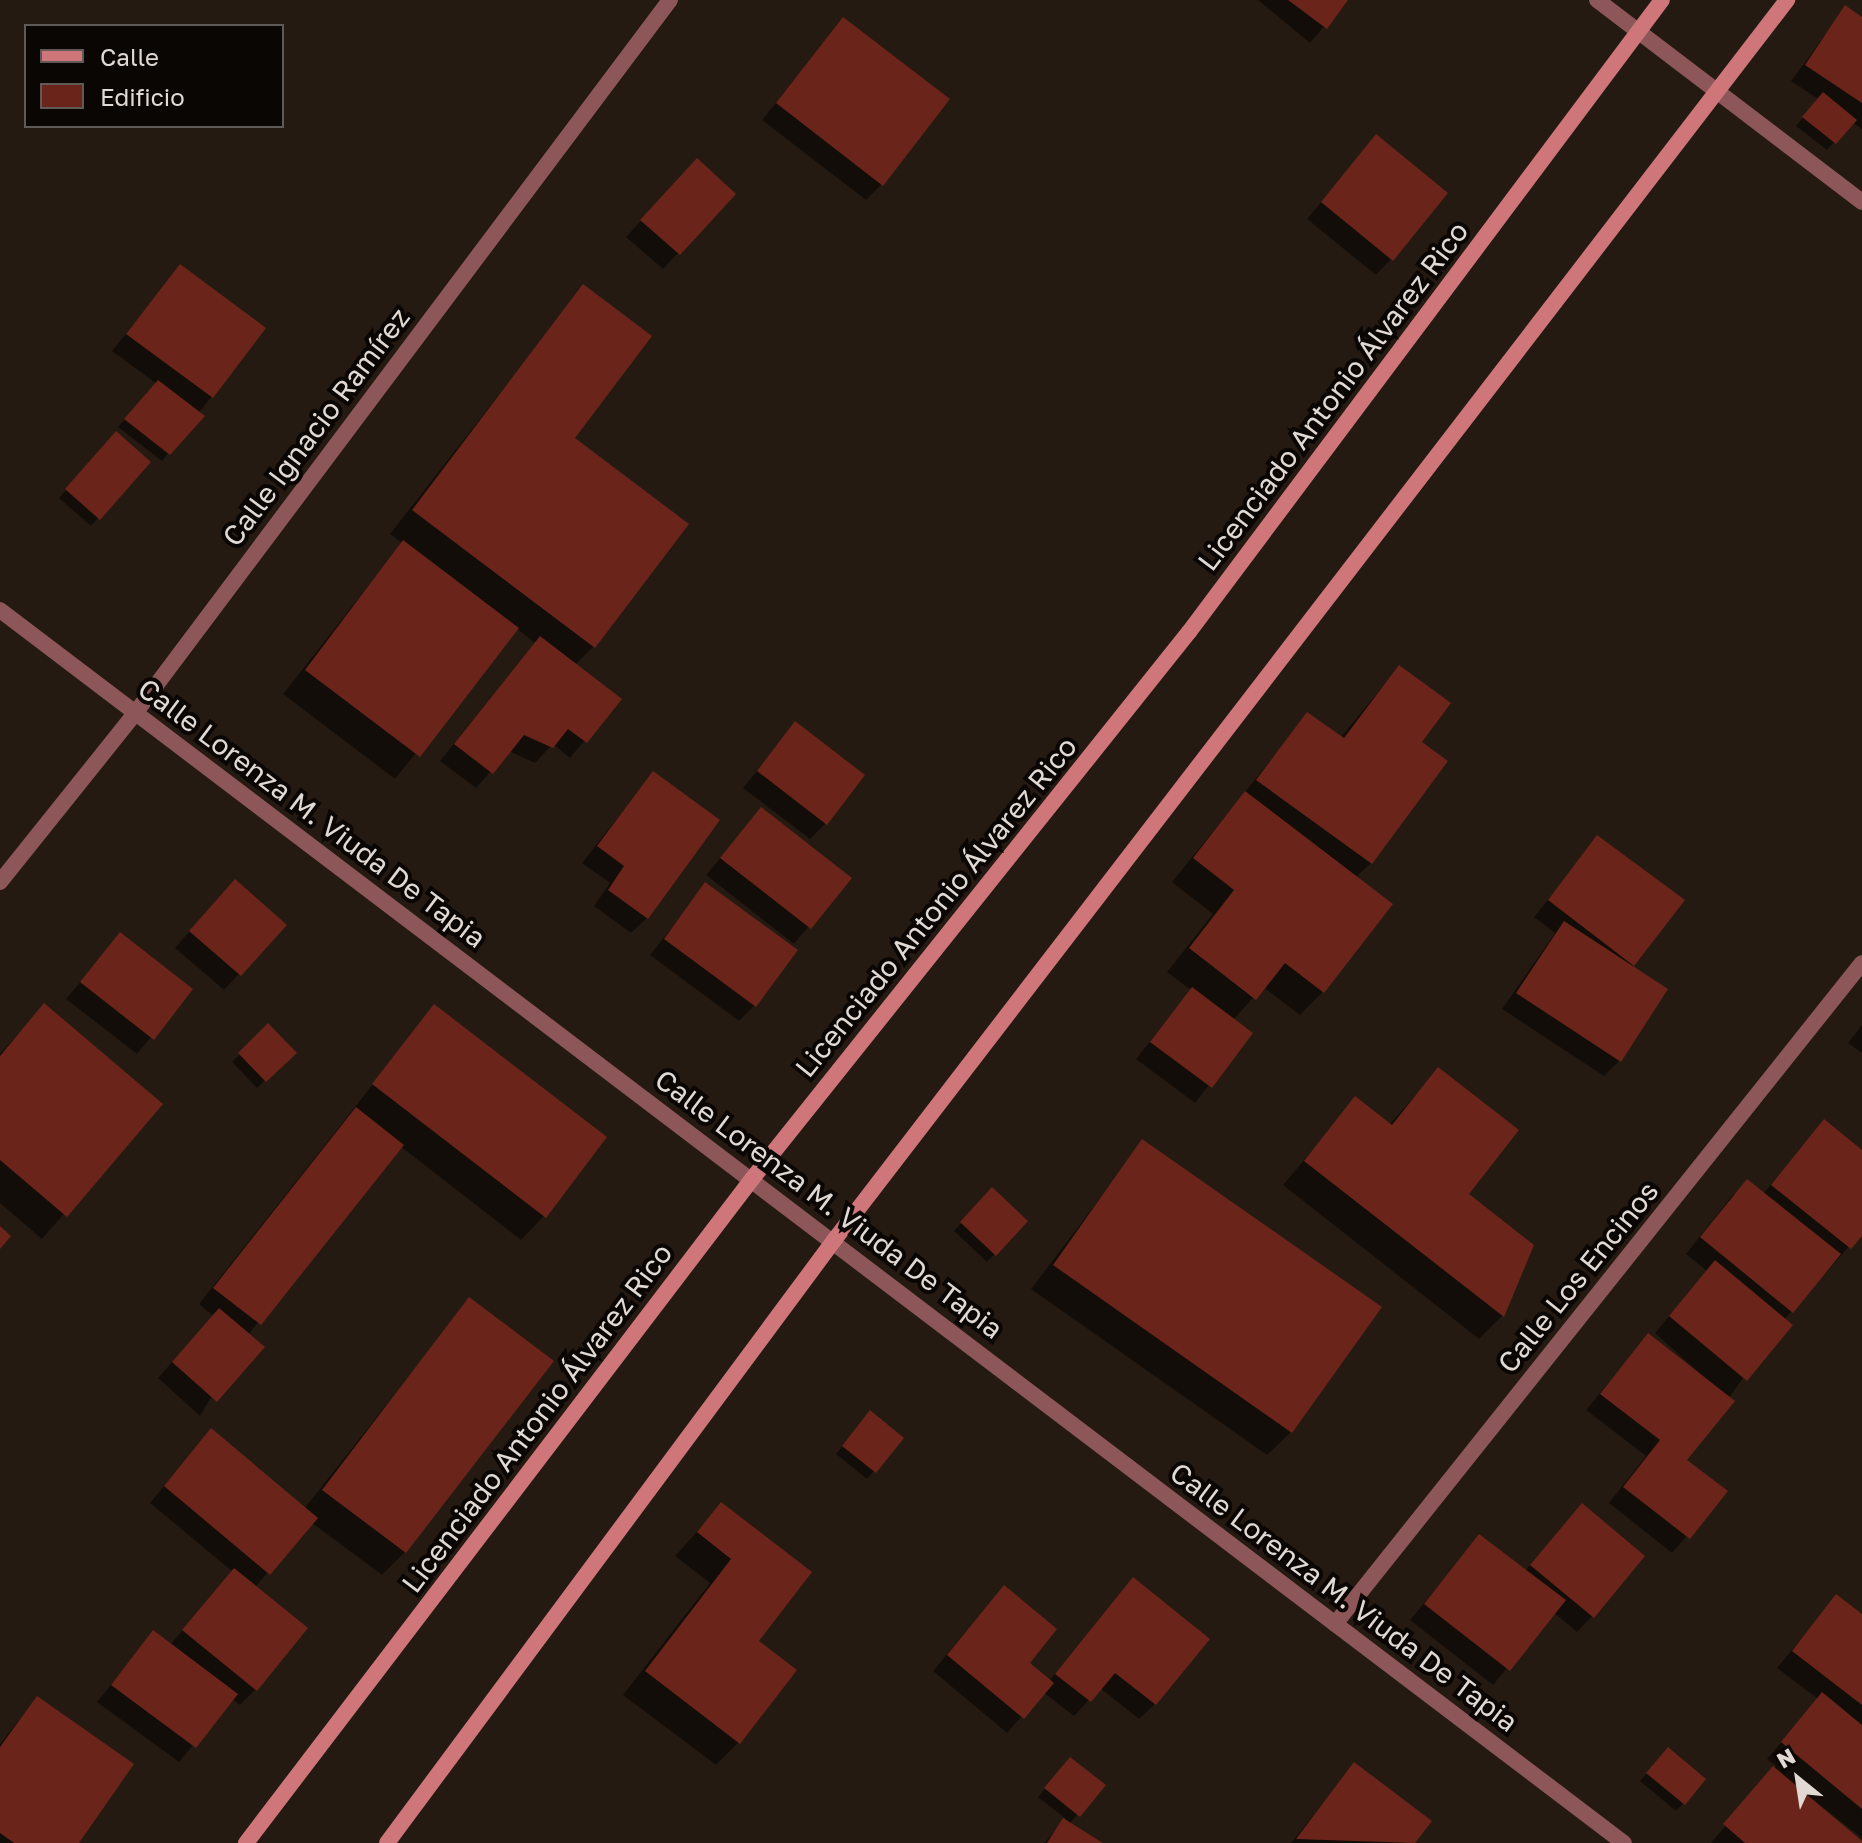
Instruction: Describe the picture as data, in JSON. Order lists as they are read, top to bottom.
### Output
{
  "streets": {
    "main road": ["Licenciado Antonio Álvarez Rico"],
    "street": ["Calle Ignacio Ramírez", "Calle Lorenza M. Viuda De Tapia", "Calle Los Encinos"]
  },
  "crossings": [
    ["Licenciado Antonio Álvarez Rico", "Calle Lorenza M. Viuda De Tapia"],
    ["Calle Ignacio Ramírez", "Calle Lorenza M. Viuda De Tapia"],
    ["Calle Lorenza M. Viuda De Tapia", "Calle Los Encinos"]
  ],
  "legend": ["Calle", "Edificio"],
  "north": "top left"
}
